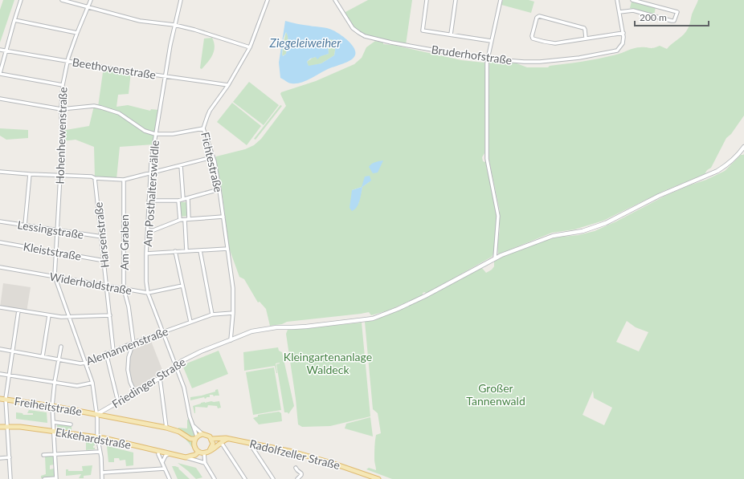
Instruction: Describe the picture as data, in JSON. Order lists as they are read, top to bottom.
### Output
{
  "streets": {
    "main road": [
      "Friedinger Straße",
      "Freiheitstraße",
      "Ekkehardstraße",
      "Radolfzeller Straße"
    ],
    "street": [
      "Bruderhofstraße",
      "Beethovenstraße",
      "Hohenhewenstraße",
      "Fichtestraße",
      "Am Posthalterswäldle",
      "Lessingstraße",
      "Harsenstraße",
      "Am Graben",
      "Kleiststraße",
      "Widerholdstraße",
      "Alemannenstraße"
    ]
  },
  "crossings": [
    ["Beethovenstraße", "Hohenhewenstraße"],
    ["Beethovenstraße", "Fichtestraße"],
    ["Beethovenstraße", "Am Posthalterswäldle"],
    ["Hohenhewenstraße", "Lessingstraße"],
    ["Hohenhewenstraße", "Kleiststraße"],
    ["Hohenhewenstraße", "Widerholdstraße"],
    ["Fichtestraße", "Alemannenstraße"],
    ["Fichtestraße", "Friedinger Straße"],
    ["Am Posthalterswäldle", "Widerholdstraße"],
    ["Am Posthalterswäldle", "Alemannenstraße"],
    ["Am Posthalterswäldle", "Friedinger Straße"],
    ["Am Posthalterswäldle", "Radolfzeller Straße"],
    ["Lessingstraße", "Harsenstraße"],
    ["Harsenstraße", "Kleiststraße"],
    ["Harsenstraße", "Widerholdstraße"],
    ["Harsenstraße", "Alemannenstraße"],
    ["Am Graben", "Widerholdstraße"],
    ["Am Graben", "Alemannenstraße"],
    ["Friedinger Straße", "Freiheitstraße"]
  ],
  "water": ["Ziegeleiweiher"],
  "parks": ["Kleingartenanlage Waldeck", "Großer Tannenwald"],
  "scale_bar": "200 m"
}
